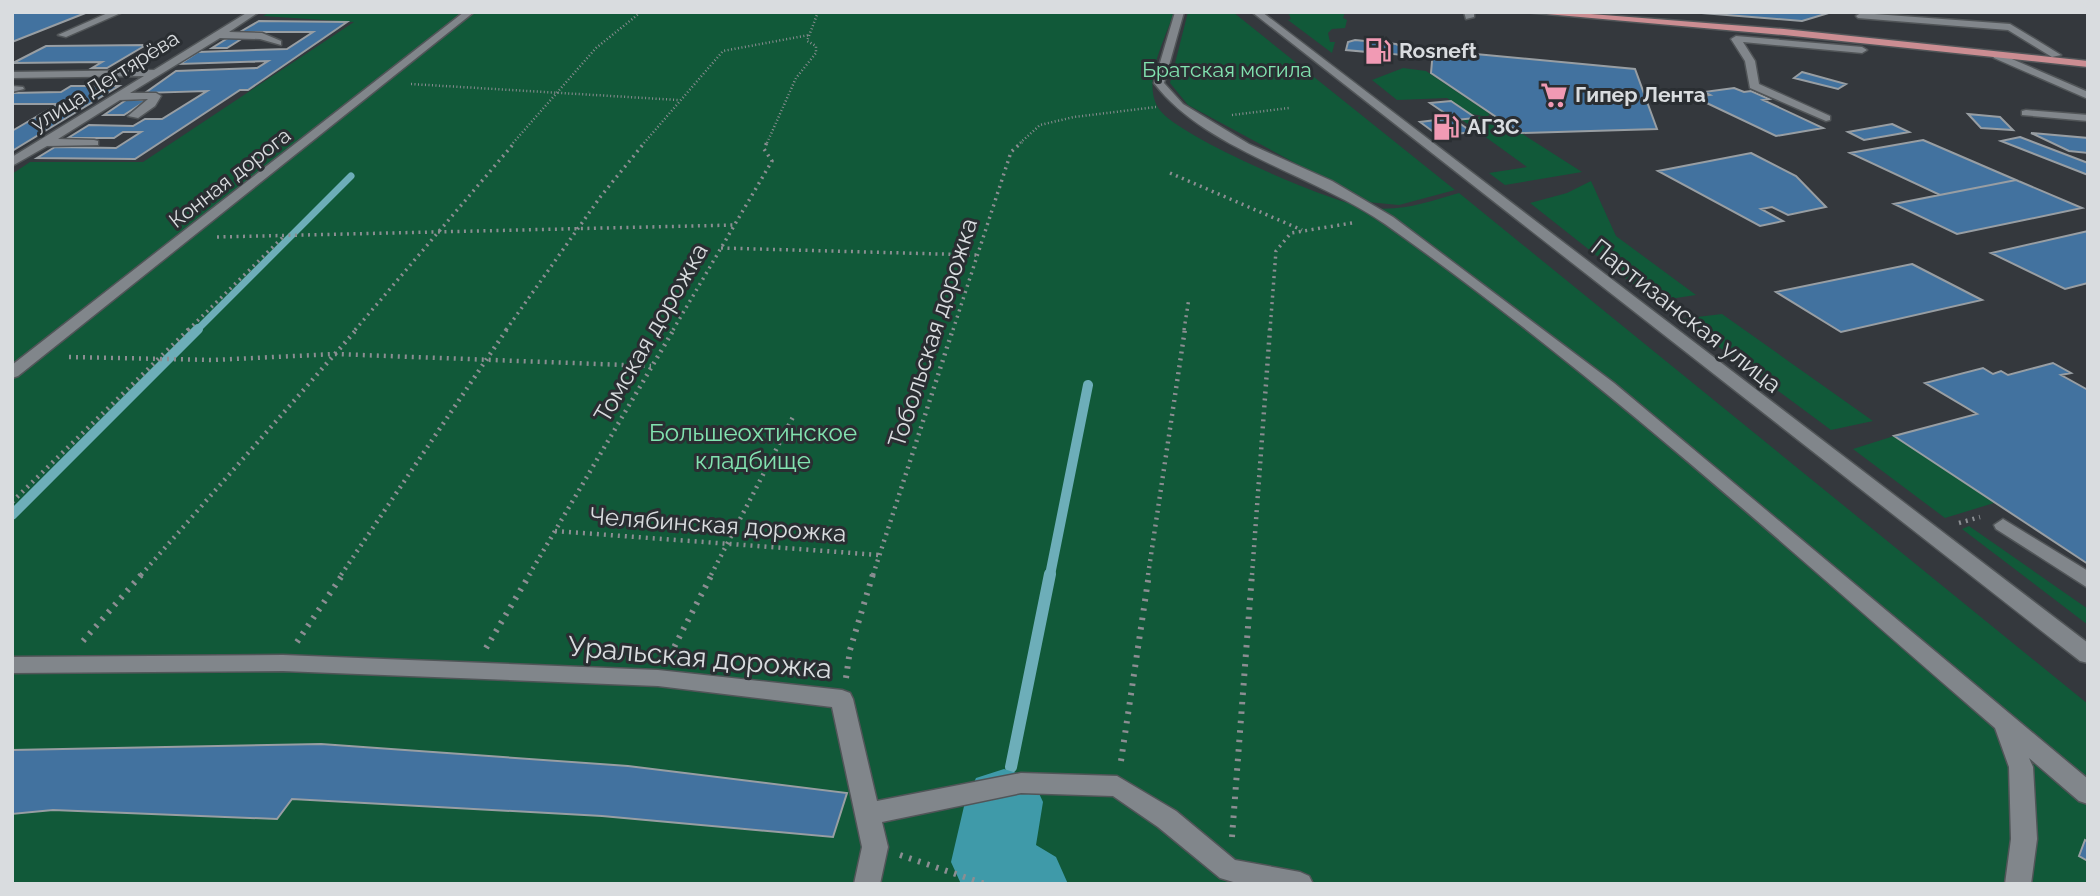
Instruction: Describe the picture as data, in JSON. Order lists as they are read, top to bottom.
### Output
{
  "streets": {
    "street": [
      "улица Дегтярёва",
      "Конная дорога",
      "Партизанская улица",
      "Уральская дорожка"
    ],
    "path": ["Томская дорожка", "Тобольская дорожка", "Челябинская дорожка"]
  },
  "crossings": [
    ["Томская дорожка", "Челябинская дорожка"],
    ["Томская дорожка", "Уральская дорожка"],
    ["Тобольская дорожка", "Челябинская дорожка"],
    ["Тобольская дорожка", "Уральская дорожка"]
  ],
  "parks": ["Братская могила", "Большеохтинское кладбище"],
  "places": {
    "fuel station": ["Rosneft", "АГЗС"],
    "supermarket": ["Гипер Лента"]
  }
}
